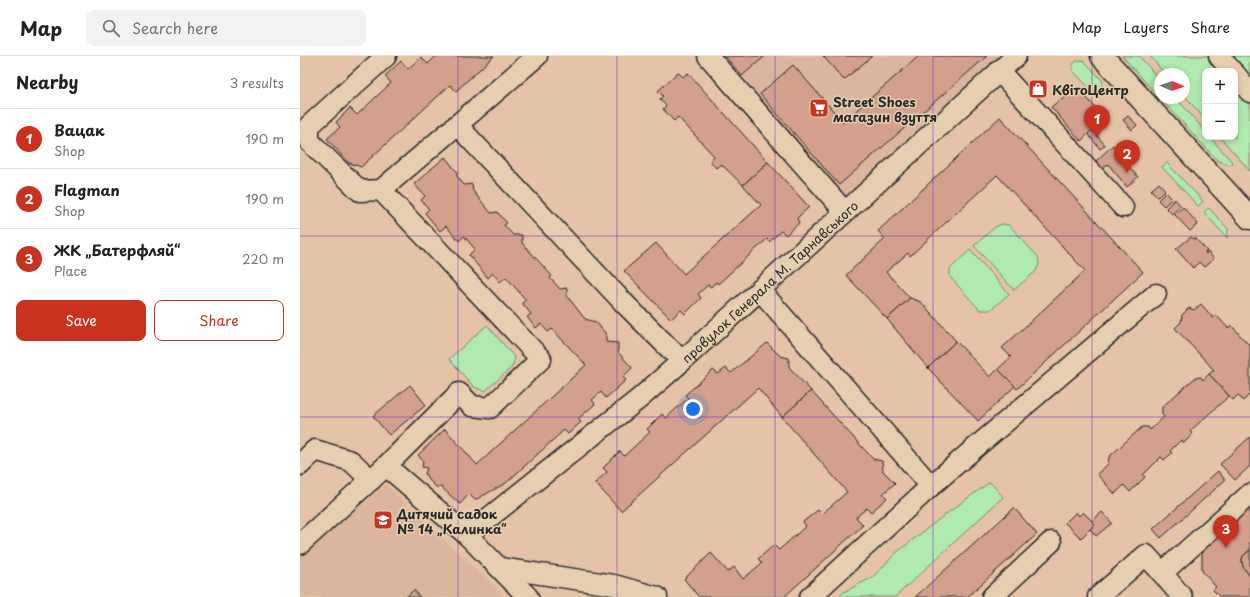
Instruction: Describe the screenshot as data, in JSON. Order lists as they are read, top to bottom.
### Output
{
  "streets": {
    "street": ["провулок Генерала М. Тарнавського"]
  },
  "places": {
    "shop": ["КвітоЦентр"],
    "supermarket": ["Street Shoes магазин взуття"],
    "school or university": ["Дитячий садок № 14 „Калинка“"]
  },
  "north": "right",
  "page": {
    "header": "Map",
    "search": "Search here",
    "nav": ["Map", "Layers", "Share"],
    "heading": ["Nearby", "3 results"],
    "map_buttons": ["+", "−"],
    "pins": ["1", "2", "3"],
    "list": [
      {
        "mark": "1",
        "name": "Вацак",
        "note": "Shop",
        "value": "190 m"
      },
      {
        "mark": "2",
        "name": "Flagman",
        "note": "Shop",
        "value": "190 m"
      },
      {
        "mark": "3",
        "name": "ЖК „Батерфляй“",
        "note": "Place",
        "value": "220 m"
      }
    ],
    "buttons": ["Save", "Share"]
  }
}
